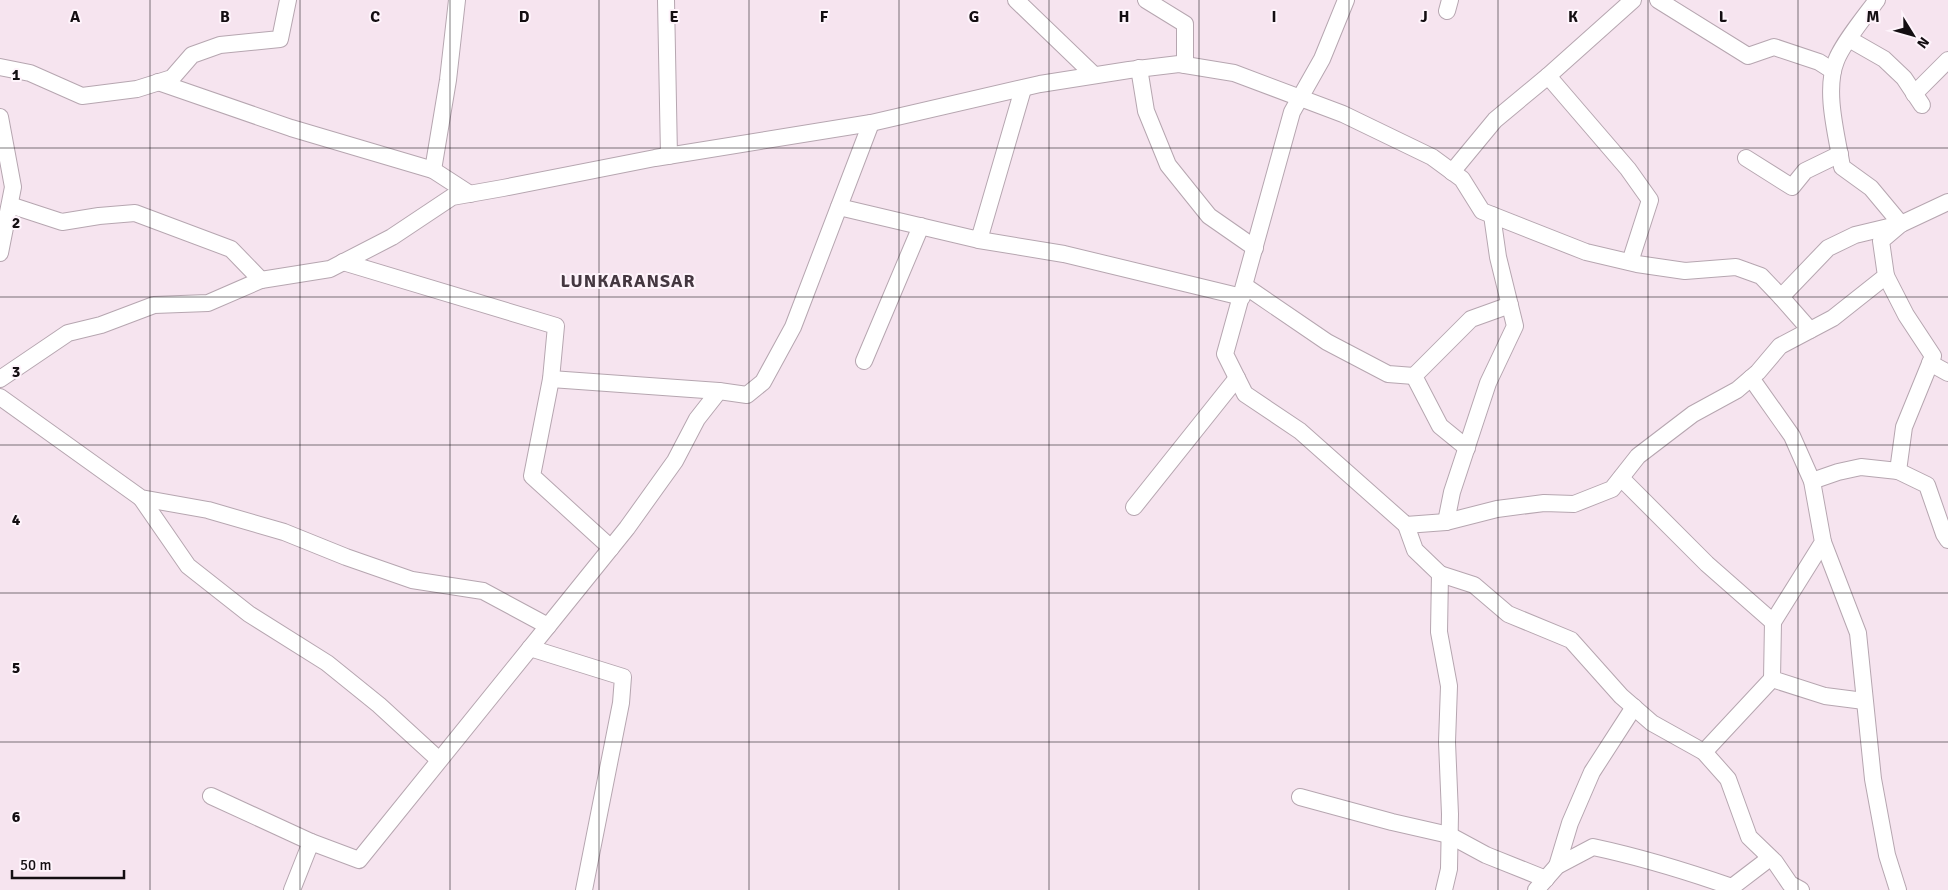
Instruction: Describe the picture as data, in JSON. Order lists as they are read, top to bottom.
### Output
{
  "districts": ["LUNKARANSAR"],
  "scale_bar": "50 m",
  "north": "bottom right",
  "grid": {
    "columns": [
      "A",
      "B",
      "C",
      "D",
      "E",
      "F",
      "G",
      "H",
      "I",
      "J",
      "K",
      "L",
      "M"
    ],
    "rows": [
      "1",
      "2",
      "3",
      "4",
      "5",
      "6"
    ]
  }
}
